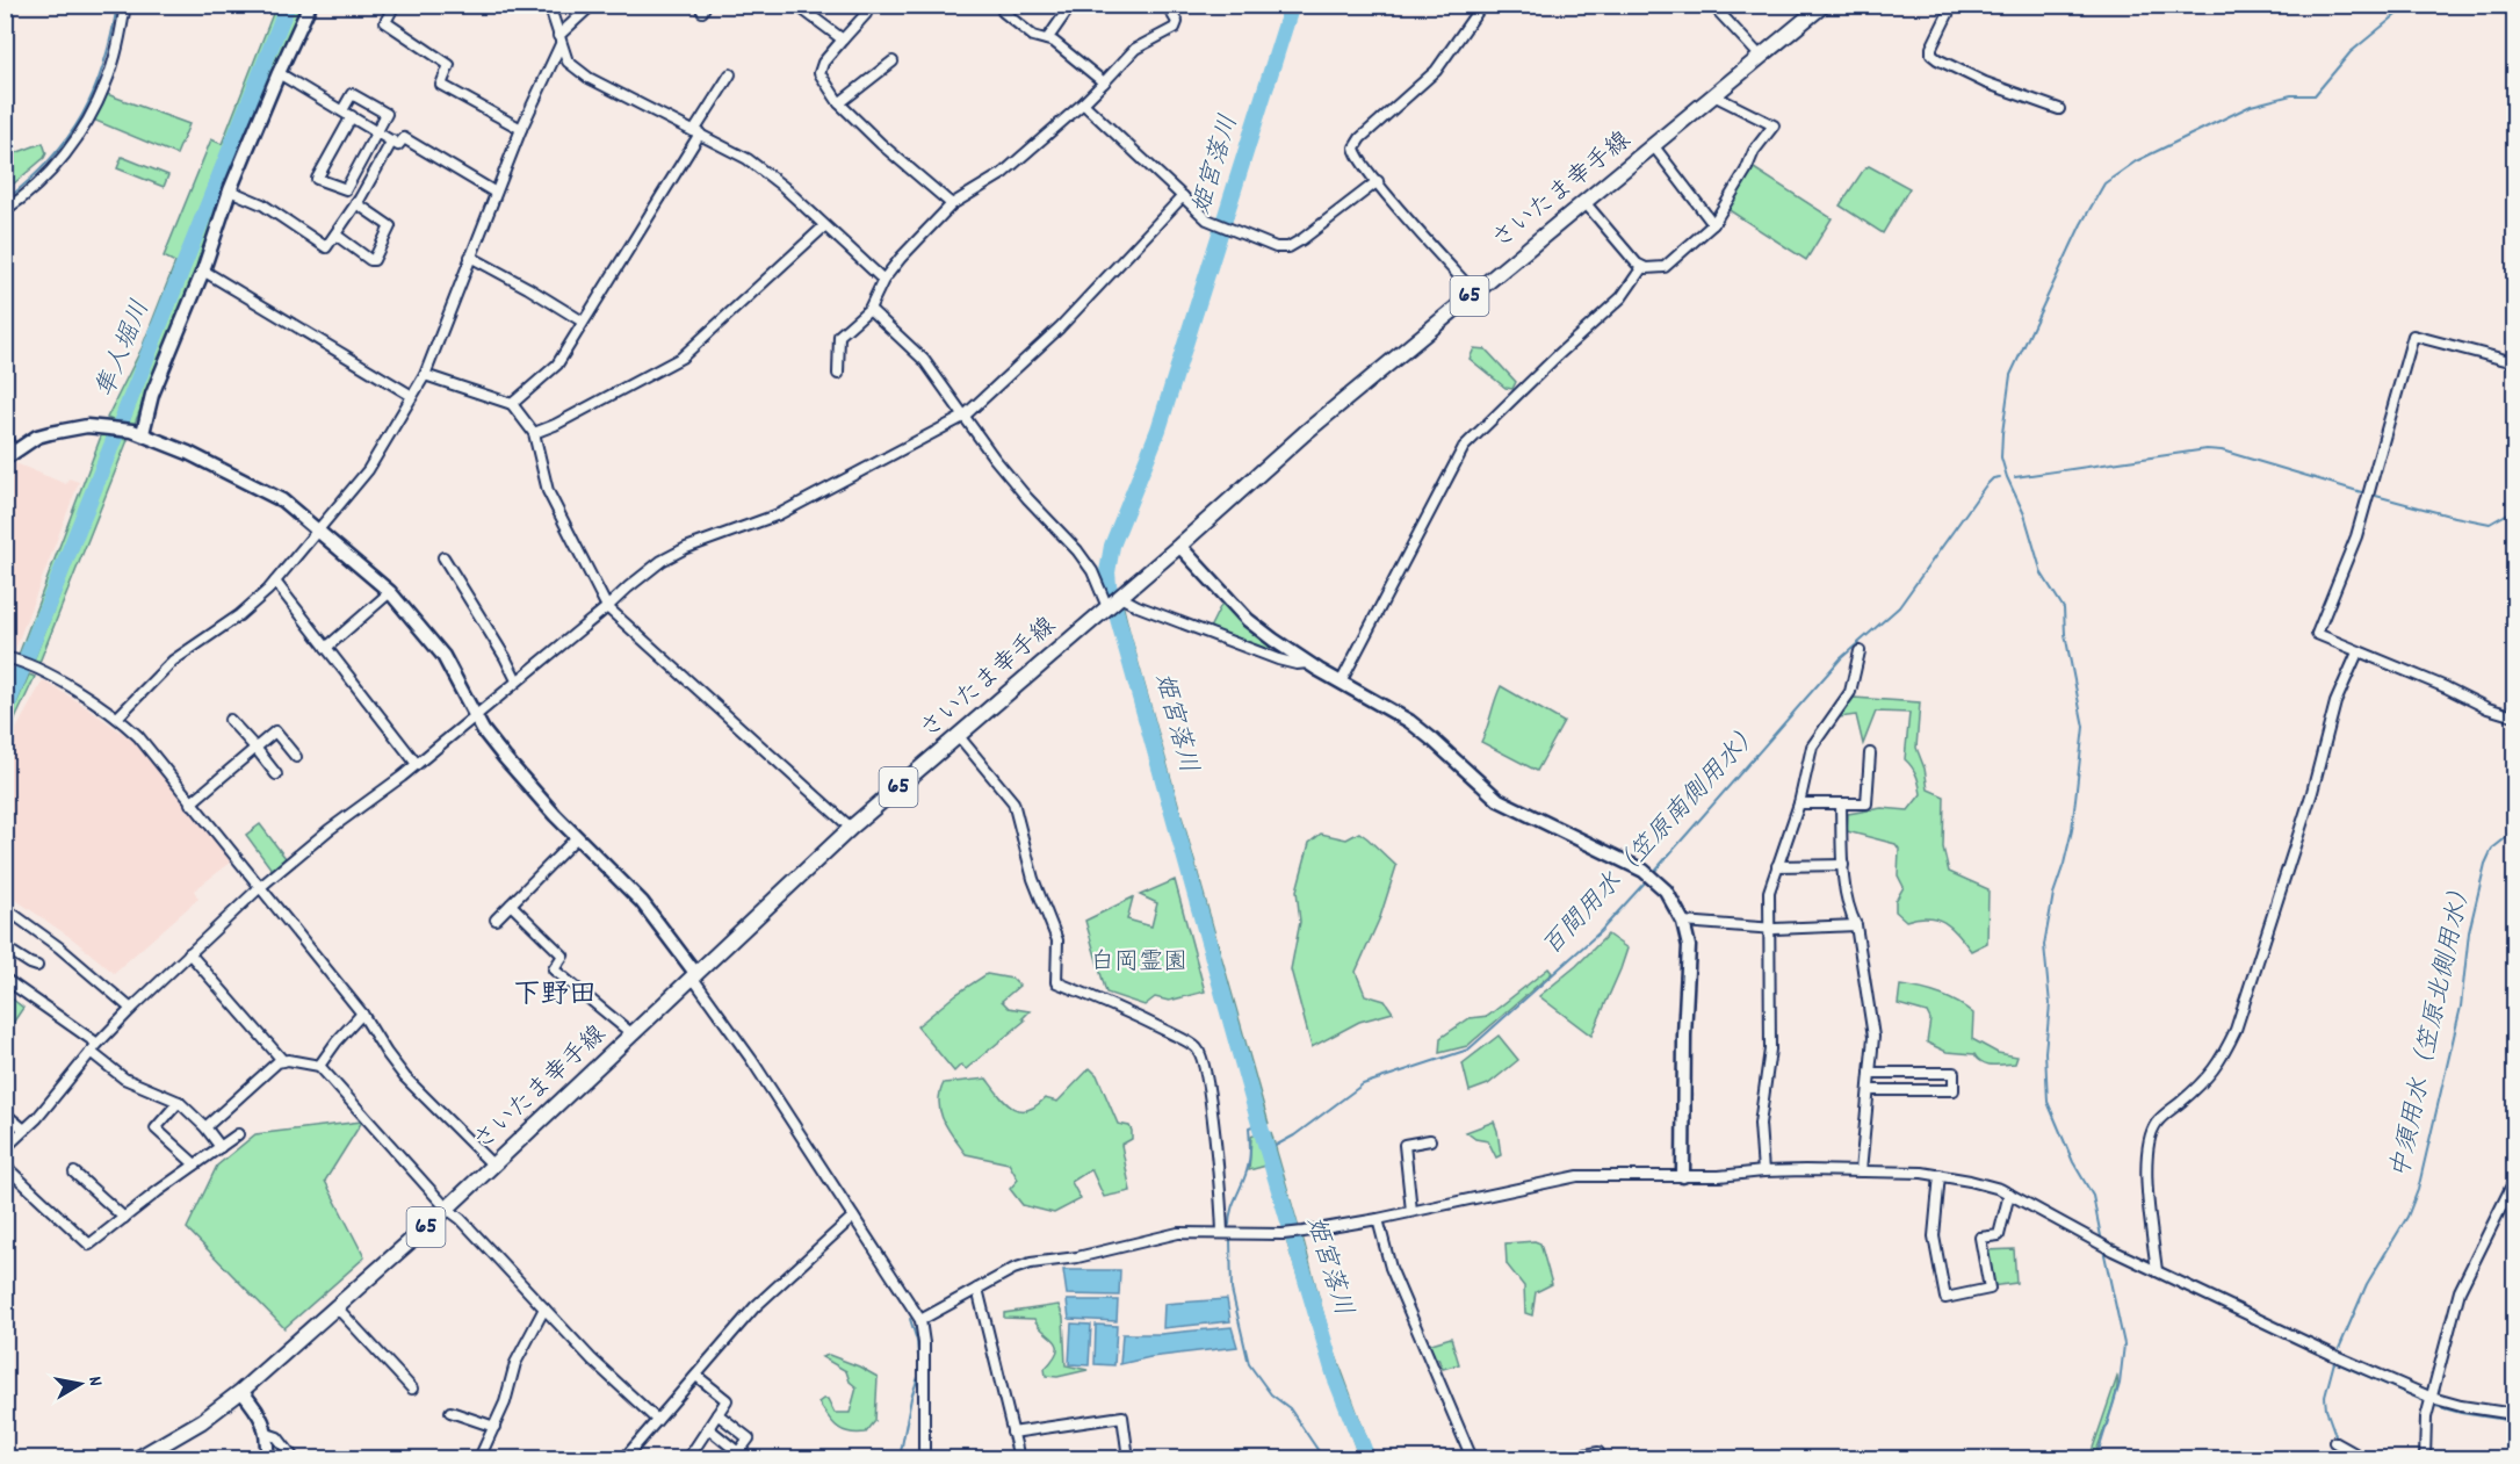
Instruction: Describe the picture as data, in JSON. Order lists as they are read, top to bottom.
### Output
{
  "streets": {
    "main road": ["さいたま幸手線", "65"]
  },
  "districts": ["下野田"],
  "water": [
    "姫宮落川",
    "隼人堀川",
    "百間用水（笠原南側用水）",
    "中須用水（笠原北側用水）"
  ],
  "parks": ["白岡霊園"],
  "north": "right"
}
